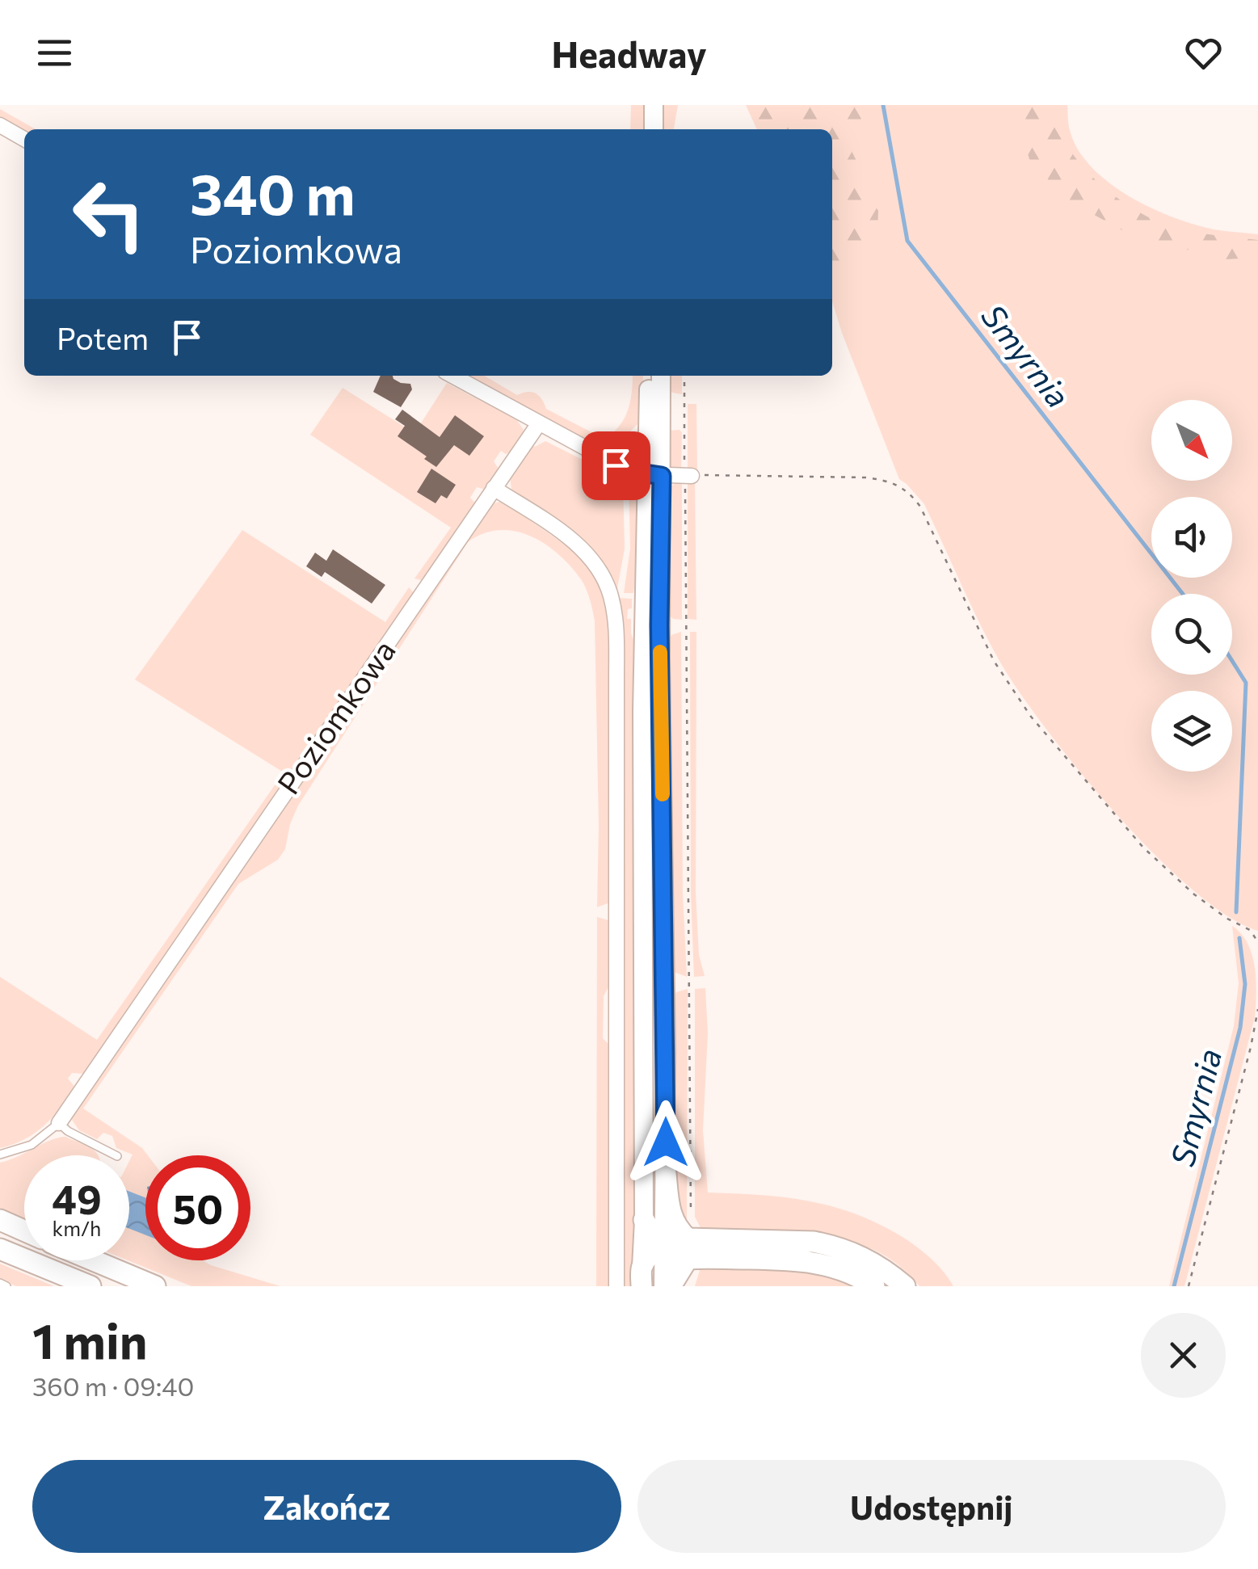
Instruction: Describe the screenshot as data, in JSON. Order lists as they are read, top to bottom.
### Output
{
  "streets": {
    "street": ["Poziomkowa"]
  },
  "water": ["Smyrnia"],
  "north": "bottom right",
  "page": {
    "header": "Headway",
    "turn": ["340 m", "Poziomkowa"],
    "then": "Potem",
    "speed": "49 km/h",
    "limit": "50",
    "heading": ["1 min", "360 m · 09:40"],
    "buttons": ["Zakończ", "Udostępnij"]
  }
}
